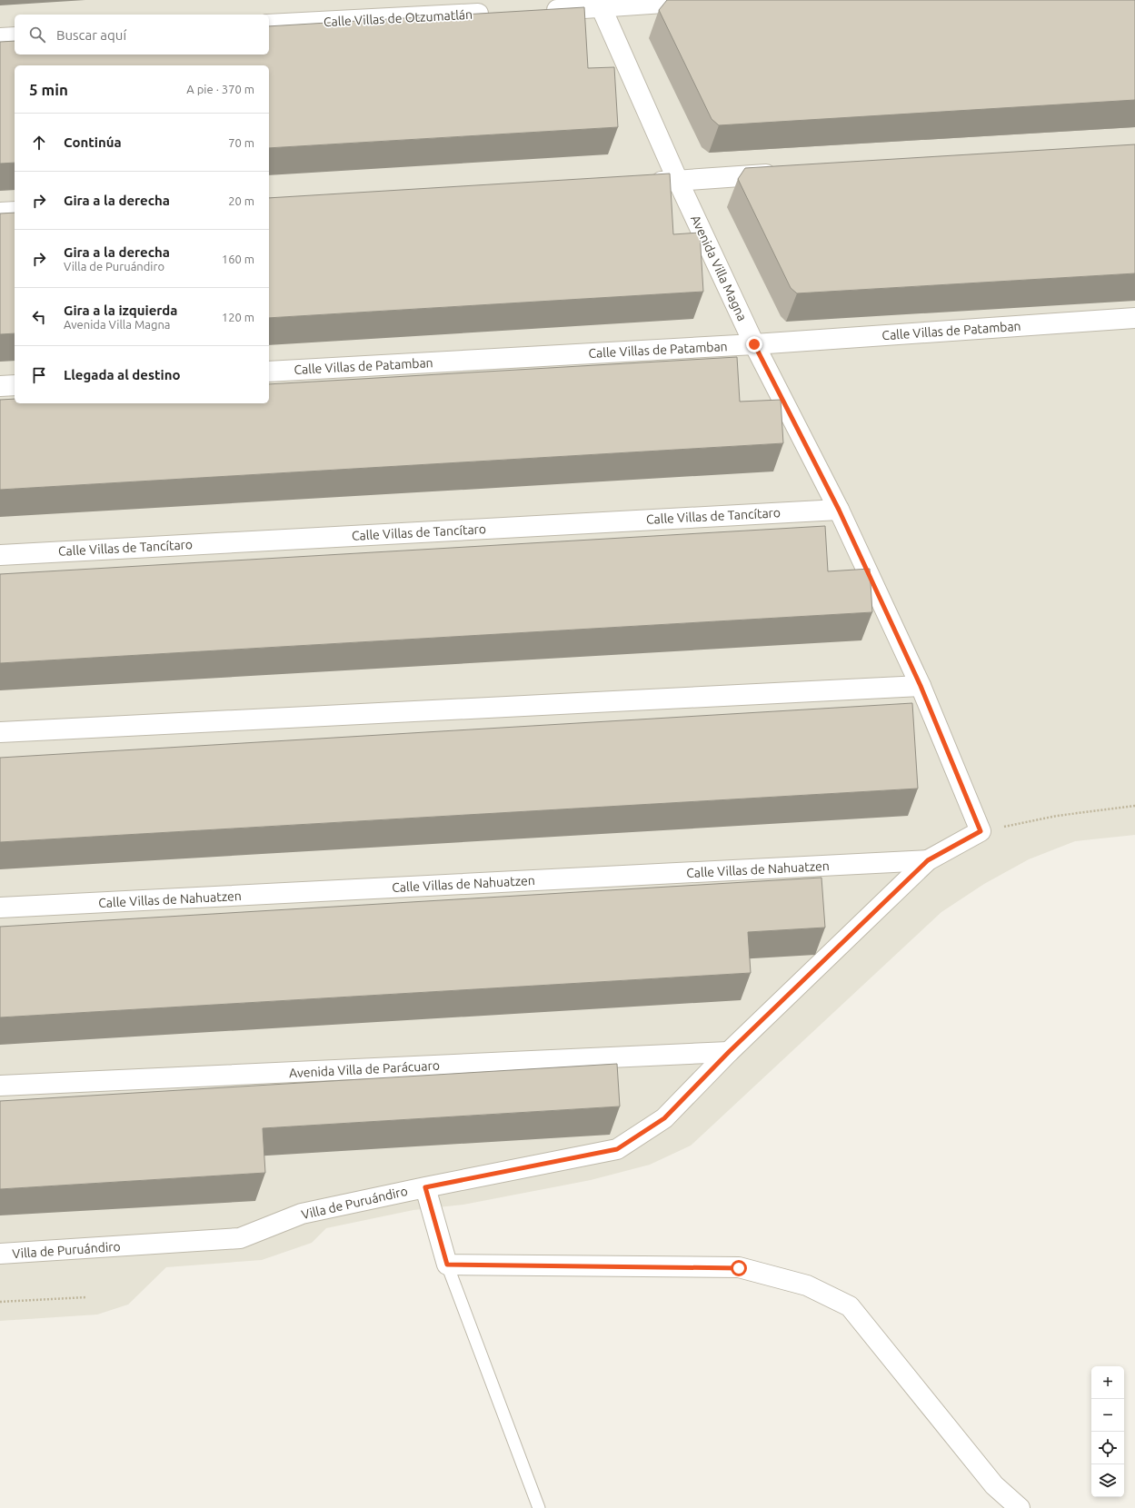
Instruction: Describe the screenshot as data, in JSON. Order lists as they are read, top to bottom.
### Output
{
  "streets": {
    "street": [
      "Calle Villas de Otzumatlán",
      "Avenida Villa Magna",
      "Calle Villas de Patamban",
      "Calle Villas de Tancítaro",
      "Calle Villas de Nahuatzen",
      "Avenida Villa de Parácuaro",
      "Villa de Puruándiro"
    ]
  },
  "crossings": [
    ["Avenida Villa Magna", "Calle Villas de Patamban"],
    ["Avenida Villa Magna", "Calle Villas de Tancítaro"],
    ["Avenida Villa Magna", "Villa de Puruándiro"],
    ["Calle Villas de Nahuatzen", "Villa de Puruándiro"],
    ["Avenida Villa de Parácuaro", "Villa de Puruándiro"]
  ],
  "page": {
    "search": "Buscar aquí",
    "heading": ["5 min", "A pie · 370 m"],
    "list": [
      ["Continúa", "70 m"],
      ["Gira a la derecha", "20 m"],
      ["Gira a la derecha", "Villa de Puruándiro", "160 m"],
      ["Gira a la izquierda", "Avenida Villa Magna", "120 m"],
      "Llegada al destino"
    ],
    "map_buttons": ["+", "−"]
  }
}
